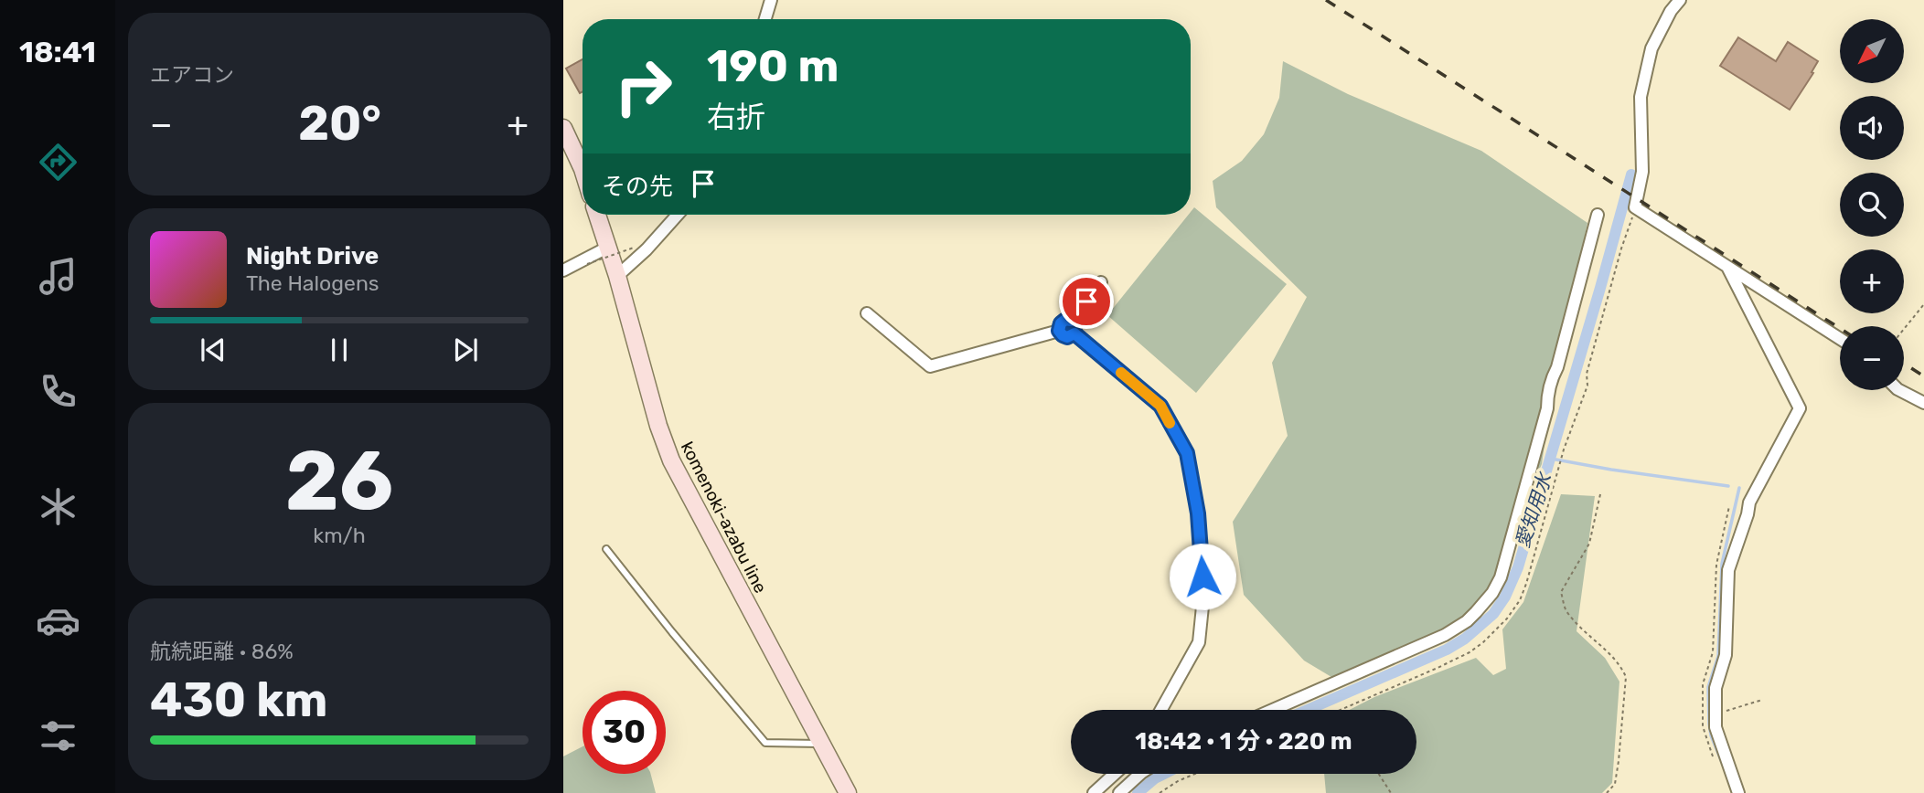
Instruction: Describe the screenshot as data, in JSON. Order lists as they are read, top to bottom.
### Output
{
  "streets": {
    "main road": ["komenoki-azabu line"]
  },
  "water": ["愛知用水"],
  "north": "bottom left",
  "page": {
    "tabs": "18:41",
    "tile": [
      "エアコン",
      ["26", "km/h"],
      ["航続距離 · 86%", "430 km"]
    ],
    "map_buttons": ["+", "−"],
    "turn": ["190 m", "右折"],
    "heat": ["−", "20°", "+"],
    "then": "その先",
    "song": ["Night Drive", "The Halogens"],
    "limit": "30",
    "trip": "18:42 · 1 分 · 220 m"
  }
}
